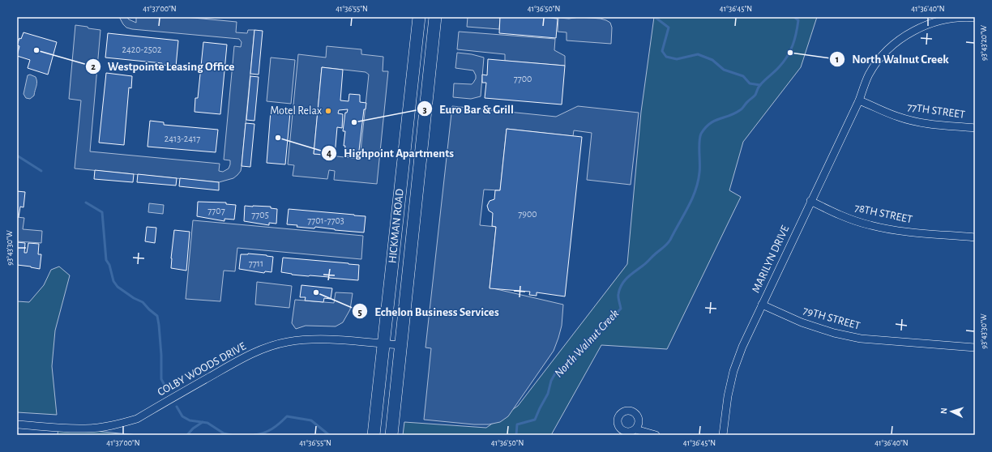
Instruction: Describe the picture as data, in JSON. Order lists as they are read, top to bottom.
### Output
{
  "streets": {
    "main road": ["HICKMAN ROAD"],
    "street": [
      "77TH STREET",
      "78TH STREET",
      "MARILYN DRIVE",
      "79TH STREET",
      "COLBY WOODS DRIVE"
    ]
  },
  "crossings": [
    ["77TH STREET", "MARILYN DRIVE"],
    ["78TH STREET", "MARILYN DRIVE"],
    ["HICKMAN ROAD", "COLBY WOODS DRIVE"],
    ["MARILYN DRIVE", "79TH STREET"]
  ],
  "water": ["North Walnut Creek"],
  "places": [
    "Westpointe Leasing Office",
    "North Walnut Creek",
    "Motel Relax",
    "Euro Bar & Grill",
    "Highpoint Apartments",
    "Echelon Business Services"
  ],
  "house_numbers": [
    "2420-2502",
    "7700",
    "2413-2417",
    "7707",
    "7900",
    "7705",
    "7701-7703",
    "7711"
  ],
  "north": "left",
  "coordinates": [
    "41°37'00\"N",
    "41°36'55\"N",
    "41°36'50\"N",
    "41°36'45\"N",
    "41°36'40\"N",
    "93°43'20\"W",
    "93°43'30\"W"
  ]
}
